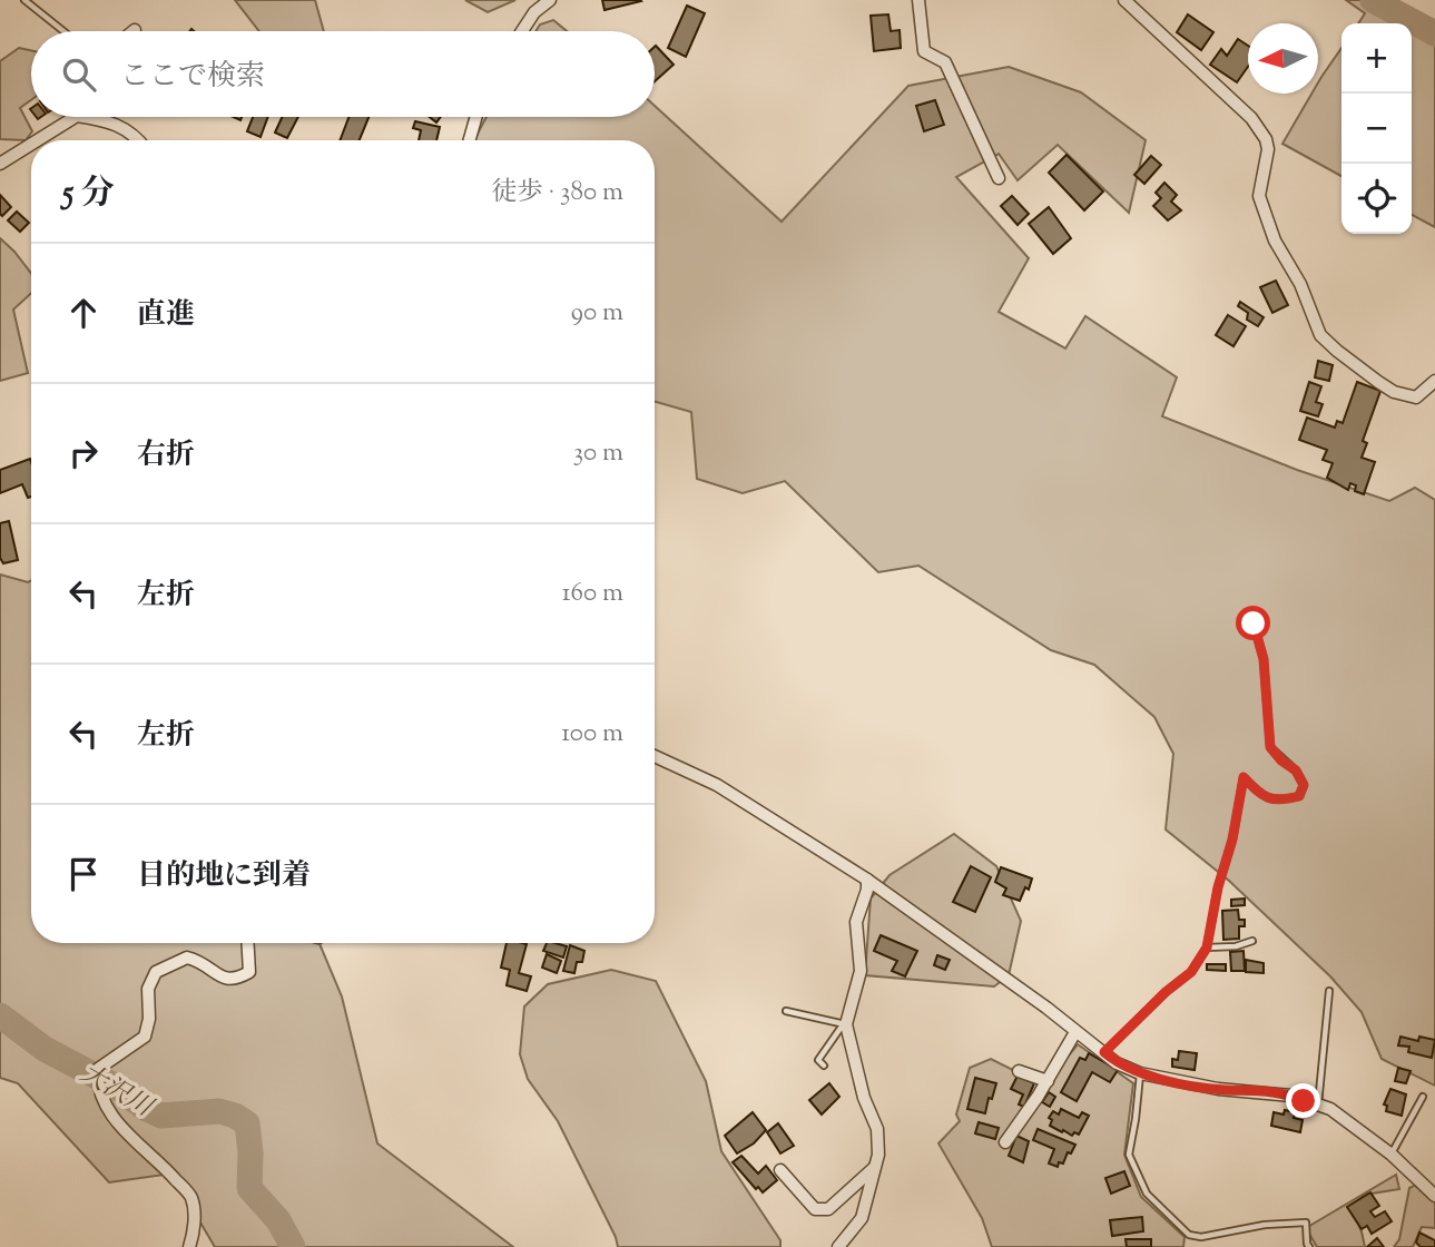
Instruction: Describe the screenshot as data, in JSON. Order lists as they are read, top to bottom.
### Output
{
  "water": ["大沢川"],
  "north": "left",
  "page": {
    "map_buttons": ["+", "−"],
    "search": "ここで検索",
    "heading": ["5 分", "徒歩 · 380 m"],
    "list": [
      ["直進", "90 m"],
      ["右折", "30 m"],
      ["左折", "160 m"],
      ["左折", "100 m"],
      "目的地に到着"
    ]
  }
}
